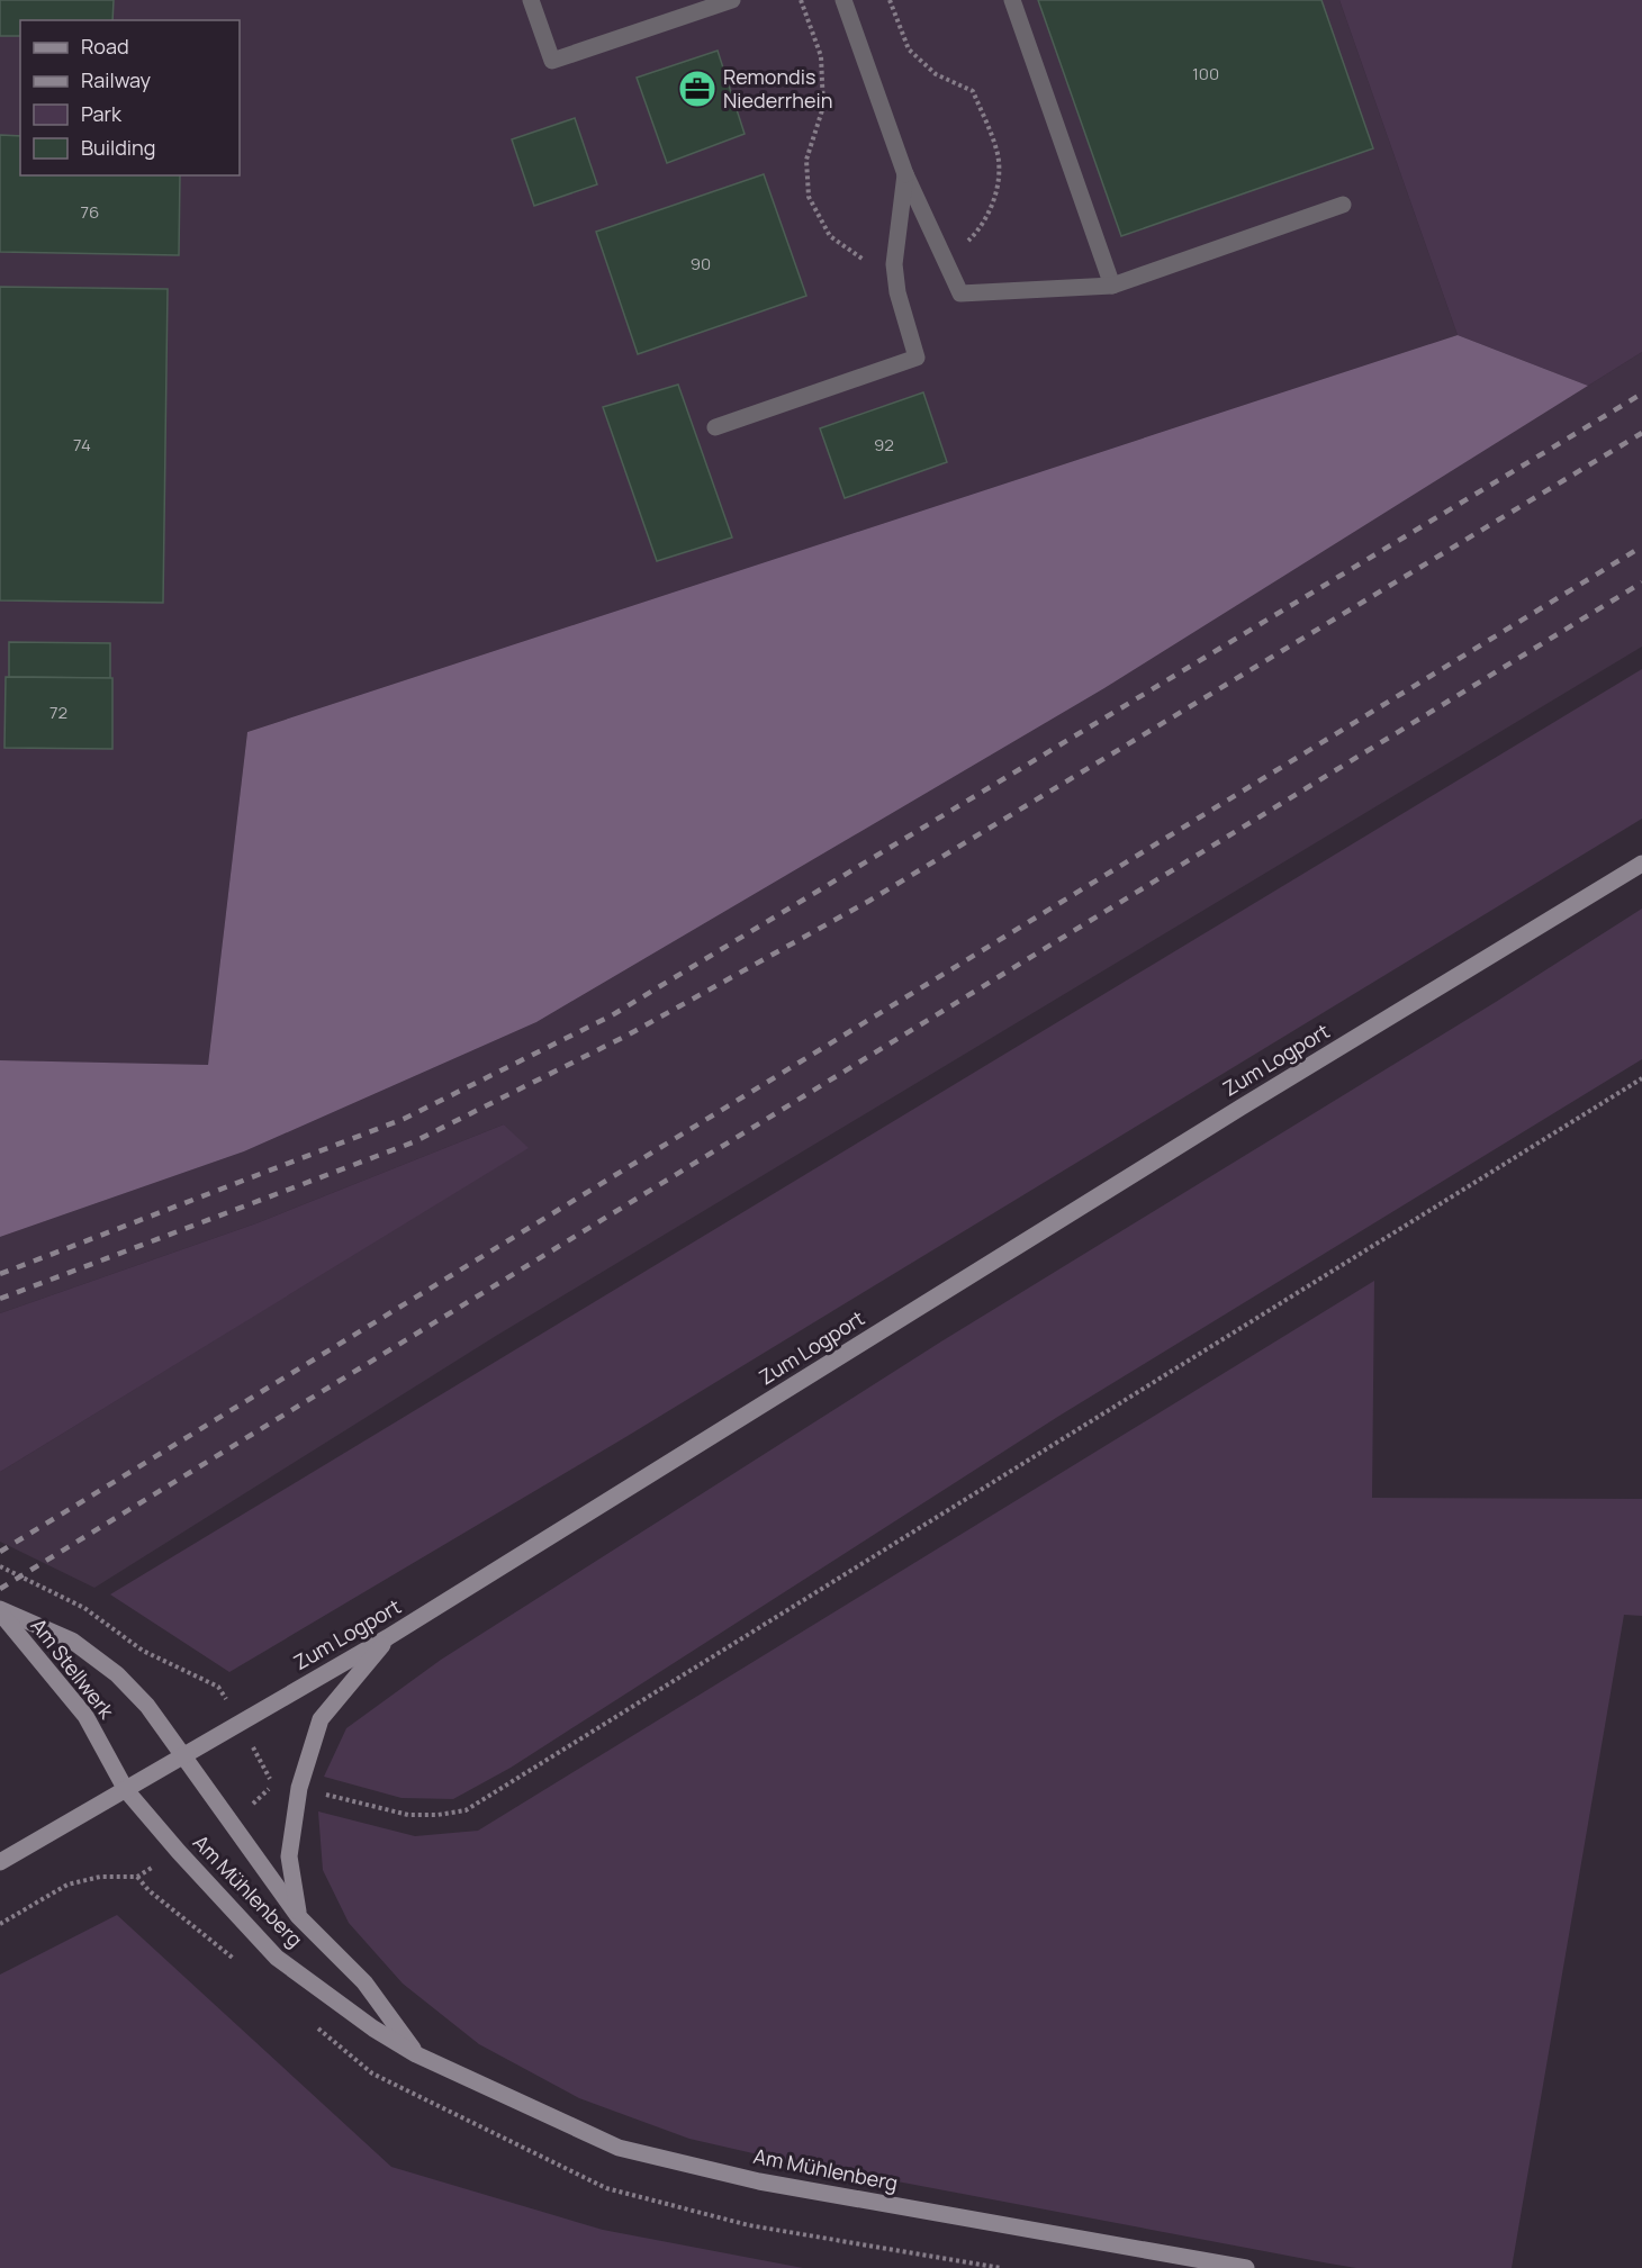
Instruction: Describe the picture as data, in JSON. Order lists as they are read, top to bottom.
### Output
{
  "streets": {
    "main road": ["Zum Logport", "Am Stellwerk", "Am Mühlenberg"]
  },
  "crossings": [
    ["Zum Logport", "Am Stellwerk"],
    ["Zum Logport", "Am Mühlenberg"],
    ["Am Stellwerk", "Am Mühlenberg"]
  ],
  "places": {
    "office": ["Remondis Niederrhein"]
  },
  "house_numbers": [
    "100",
    "76",
    "90",
    "74",
    "92",
    "72"
  ],
  "legend": [
    "Road",
    "Railway",
    "Park",
    "Building"
  ]
}
